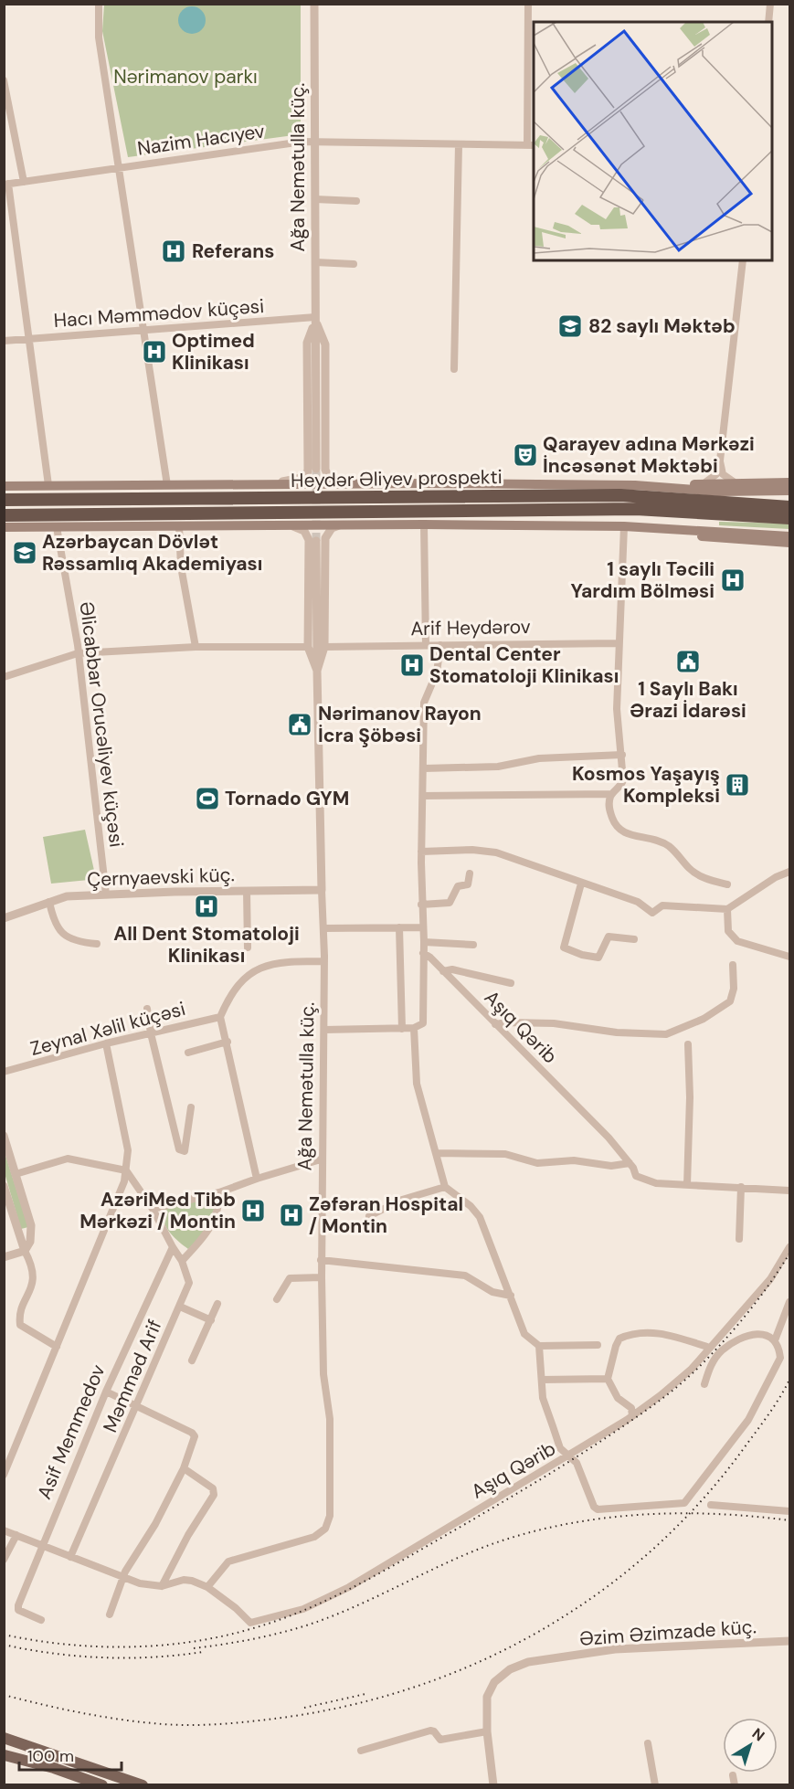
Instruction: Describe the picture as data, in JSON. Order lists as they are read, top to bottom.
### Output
{
  "streets": {
    "highway": ["Heydər Əliyev prospekti"],
    "street": [
      "Nazim Hacıyev",
      "Ağa Nemətulla küç.",
      "Hacı Məmmədov küçəsi",
      "Arif Heydərov",
      "Əlicabbar Orucəliyev küçəsi",
      "Çernyaevski küç.",
      "Aşıq Qərib",
      "Zeynal Xəlil küçəsi",
      "Məmməd Arif",
      "Asif Memmedov",
      "Əzim Əzimzade küç."
    ]
  },
  "crossings": [
    ["Nazim Hacıyev", "Ağa Nemətulla küç."],
    ["Ağa Nemətulla küç.", "Hacı Məmmədov küçəsi"],
    ["Ağa Nemətulla küç.", "Arif Heydərov"],
    ["Ağa Nemətulla küç.", "Çernyaevski küç."],
    ["Ağa Nemətulla küç.", "Aşıq Qərib"],
    ["Əlicabbar Orucəliyev küçəsi", "Çernyaevski küç."],
    ["Məmməd Arif", "Asif Memmedov"]
  ],
  "parks": ["Nərimanov parkı"],
  "places": {
    "hospital": [
      "Referans",
      "Optimed Klinikası",
      "1 saylı Təcili Yardım Bölməsi",
      "Dental Center Stomatoloji Klinikası",
      "All Dent Stomatoloji Klinikası",
      "AzəriMed Tibb Mərkəzi / Montin",
      "Zəfəran Hospital / Montin"
    ],
    "school or university": ["82 saylı Məktəb", "Azərbaycan Dövlət Rəssamlıq Akademiyası"],
    "theatre": ["Qarayev adına Mərkəzi İncəsənət Məktəbi"],
    "public building": ["1 Saylı Bakı Ərazi İdarəsi", "Nərimanov Rayon İcra Şöbəsi"],
    "building": ["Kosmos Yaşayış Kompleksi"],
    "sports": ["Tornado GYM"]
  },
  "scale_bar": "100 m",
  "north": "top right"
}
